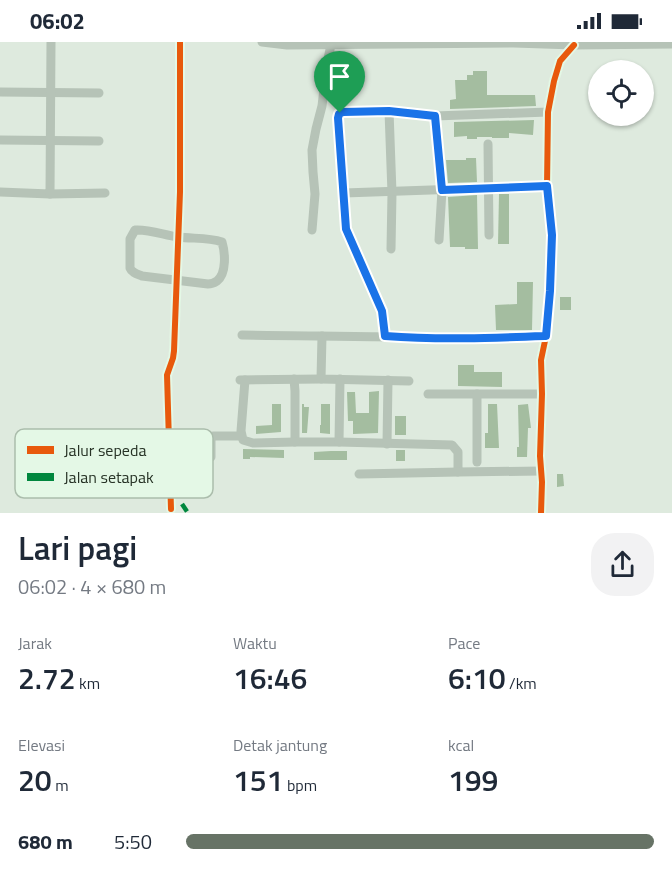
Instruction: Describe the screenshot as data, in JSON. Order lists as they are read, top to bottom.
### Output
{
  "legend": ["Jalur sepeda", "Jalan setapak"],
  "page": {
    "status": "06:02",
    "heading": ["Lari pagi", "06:02 · 4 × 680 m"],
    "stats": [
      ["Jarak", "2.72 km"],
      ["Waktu", "16:46"],
      ["Pace", "6:10 /km"],
      ["Elevasi", "20 m"],
      ["Detak jantung", "151 bpm"],
      ["kcal", "199"]
    ],
    "list": [
      {
        "name": "680 m",
        "note": "5:50"
      }
    ]
  }
}
